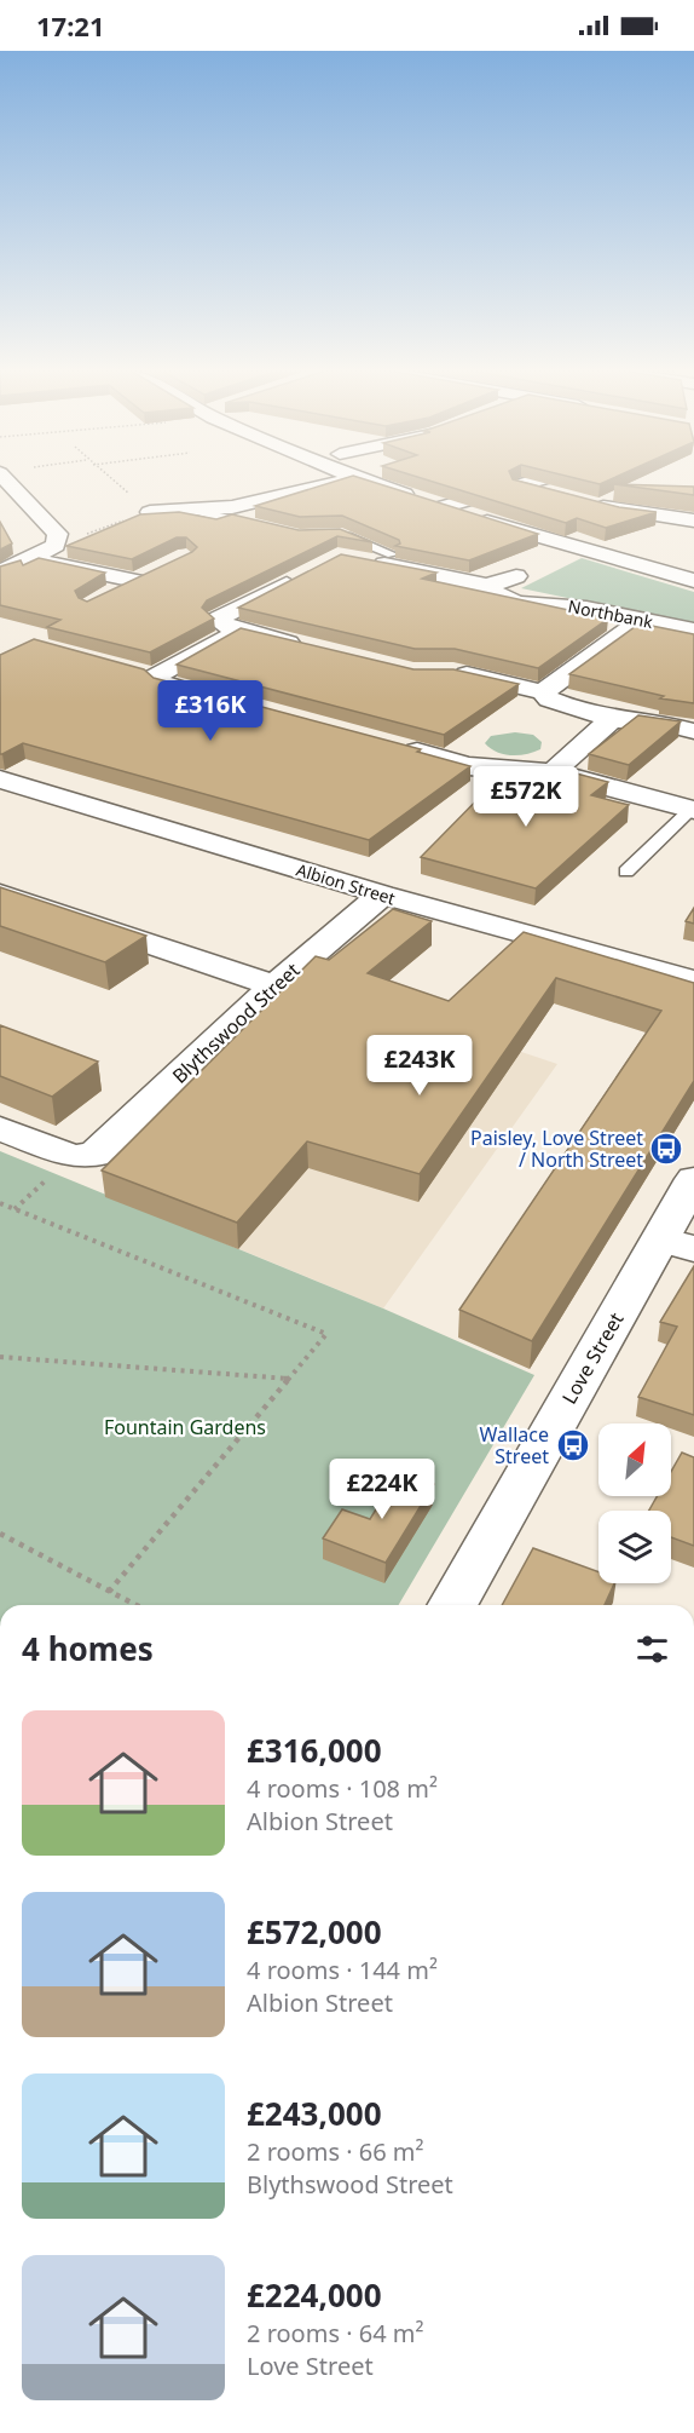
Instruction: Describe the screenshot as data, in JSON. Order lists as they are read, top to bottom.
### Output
{
  "streets": {
    "street": [
      "Northbank",
      "Albion Street",
      "Blythswood Street",
      "Love Street"
    ]
  },
  "crossings": [
    ["Albion Street", "Blythswood Street"]
  ],
  "parks": ["Fountain Gardens"],
  "places": {
    "bus stop": ["Paisley, Love Street / North Street", "Wallace Street"]
  },
  "north": "top right",
  "page": {
    "status": "17:21",
    "price": [
      "£316K",
      "£572K",
      "£243K",
      "£224K"
    ],
    "heading": "4 homes",
    "list": [
      {
        "name": "£316,000",
        "note": "4 rooms · 108 m² · Albion Street"
      },
      {
        "name": "£572,000",
        "note": "4 rooms · 144 m² · Albion Street"
      },
      {
        "name": "£243,000",
        "note": "2 rooms · 66 m² · Blythswood Street"
      },
      {
        "name": "£224,000",
        "note": "2 rooms · 64 m² · Love Street"
      }
    ]
  }
}
